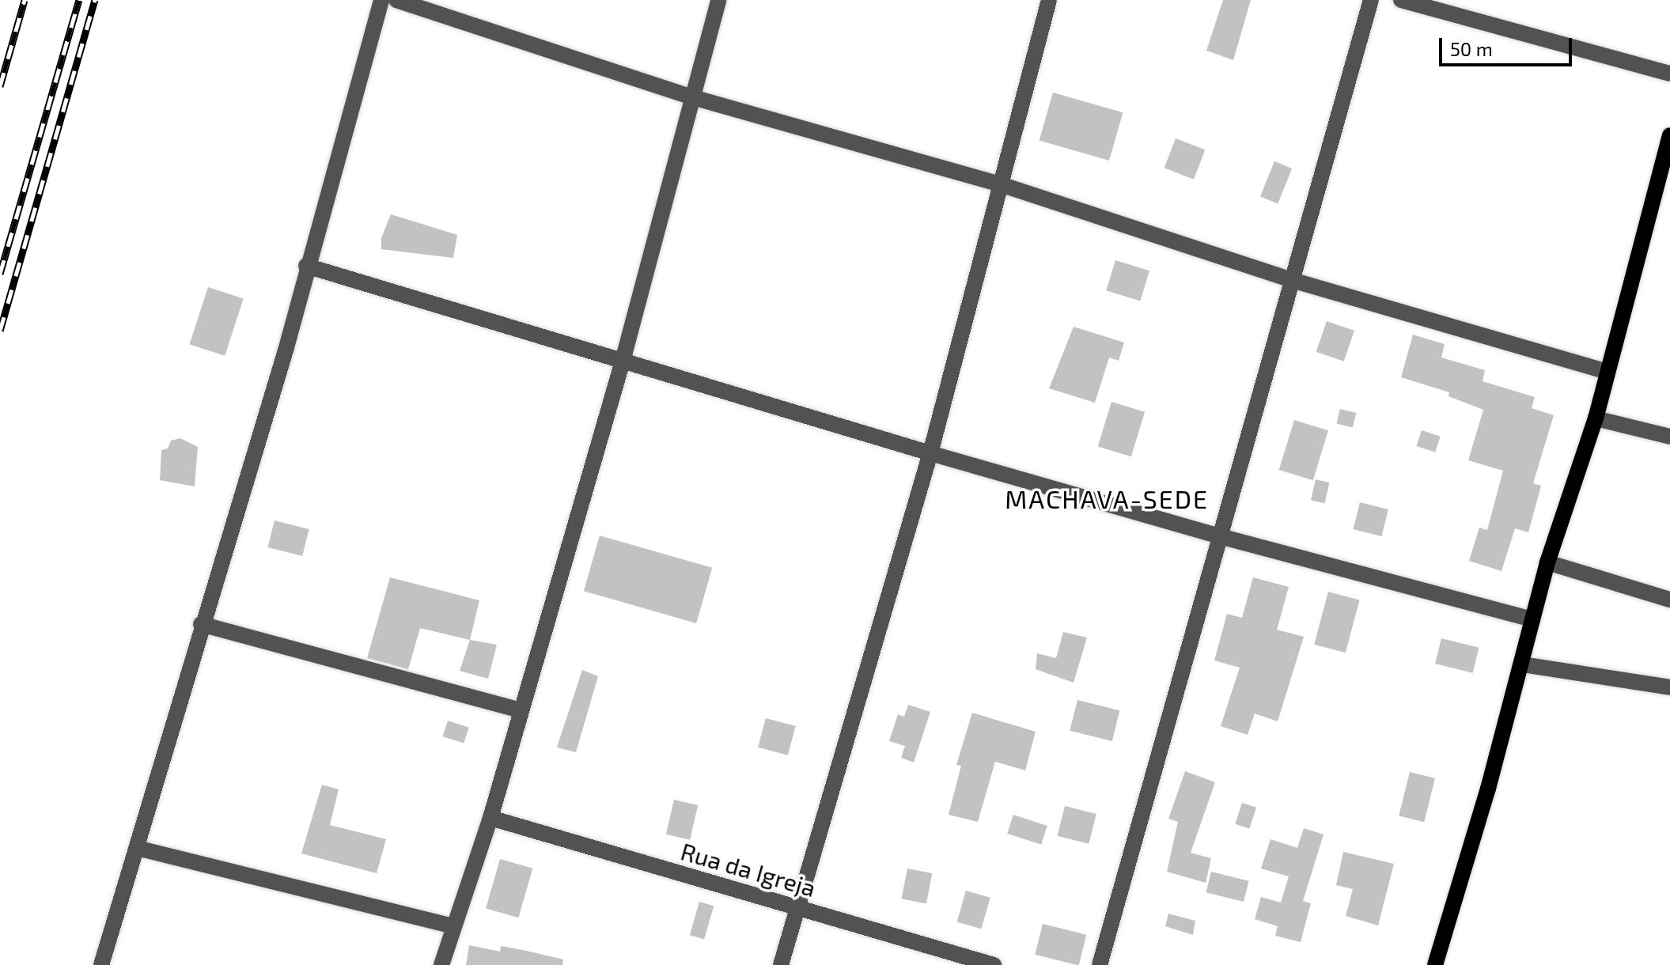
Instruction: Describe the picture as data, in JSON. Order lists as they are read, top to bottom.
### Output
{
  "streets": {
    "street": ["Rua da Igreja"]
  },
  "districts": ["MACHAVA-SEDE"],
  "scale_bar": "50 m"
}
